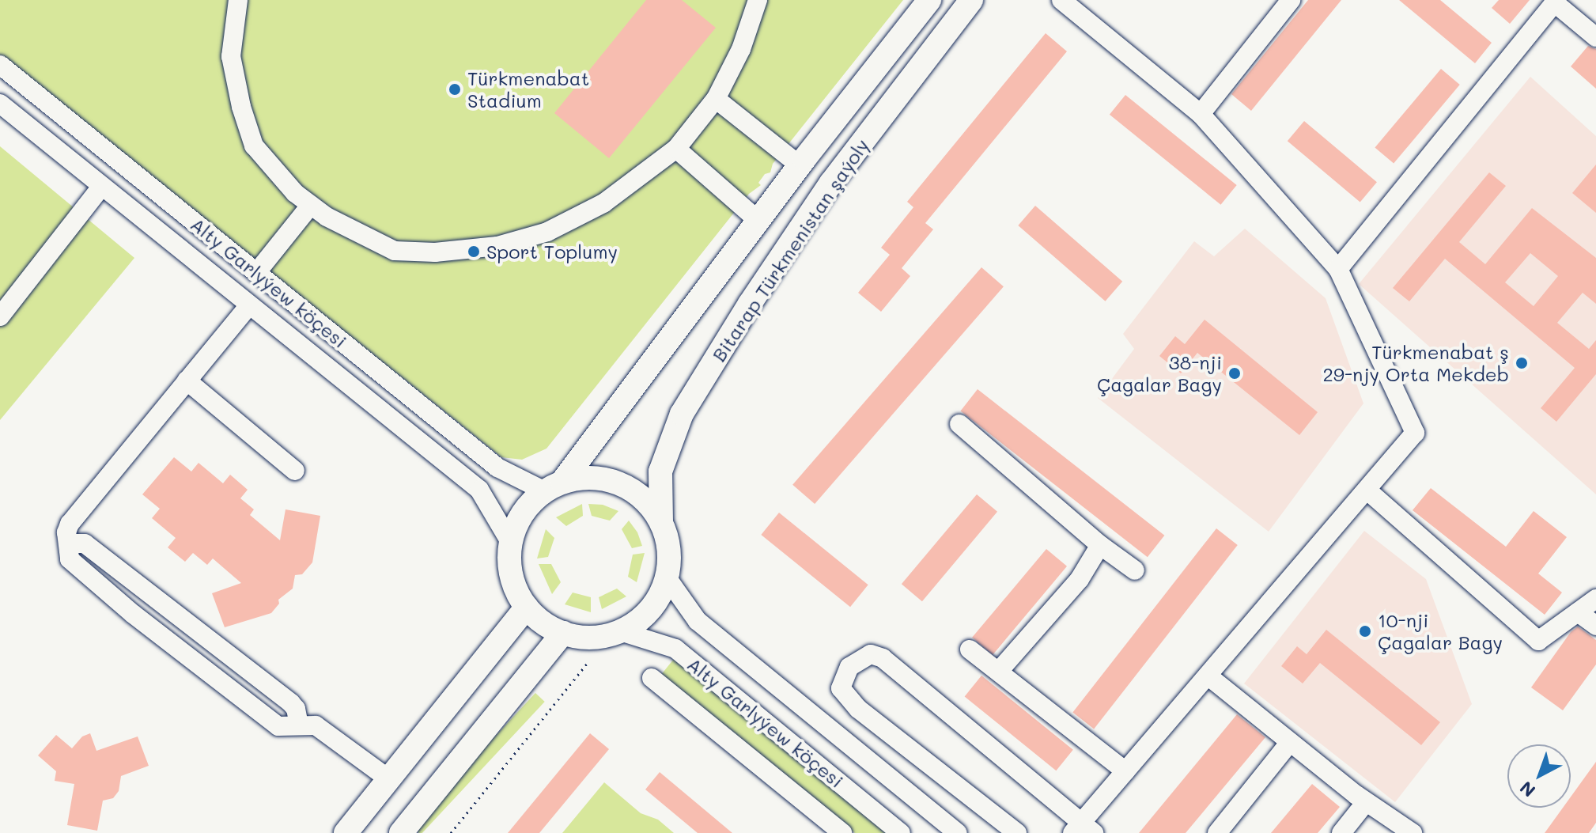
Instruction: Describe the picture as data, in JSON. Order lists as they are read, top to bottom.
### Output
{
  "streets": {
    "main road": ["Bitarap Türkmenistan şaýoly"],
    "street": ["Alty Garlyýew köçesi"]
  },
  "crossings": [
    ["Bitarap Türkmenistan şaýoly", "Alty Garlyýew köçesi"]
  ],
  "places": [
    "Türkmenabat Stadium",
    "Sport Toplumy",
    "Türkmenabat ş 29-njy Orta Mekdeb",
    "38-nji Çagalar Bagy",
    "10-nji Çagalar Bagy"
  ],
  "north": "bottom left"
}
